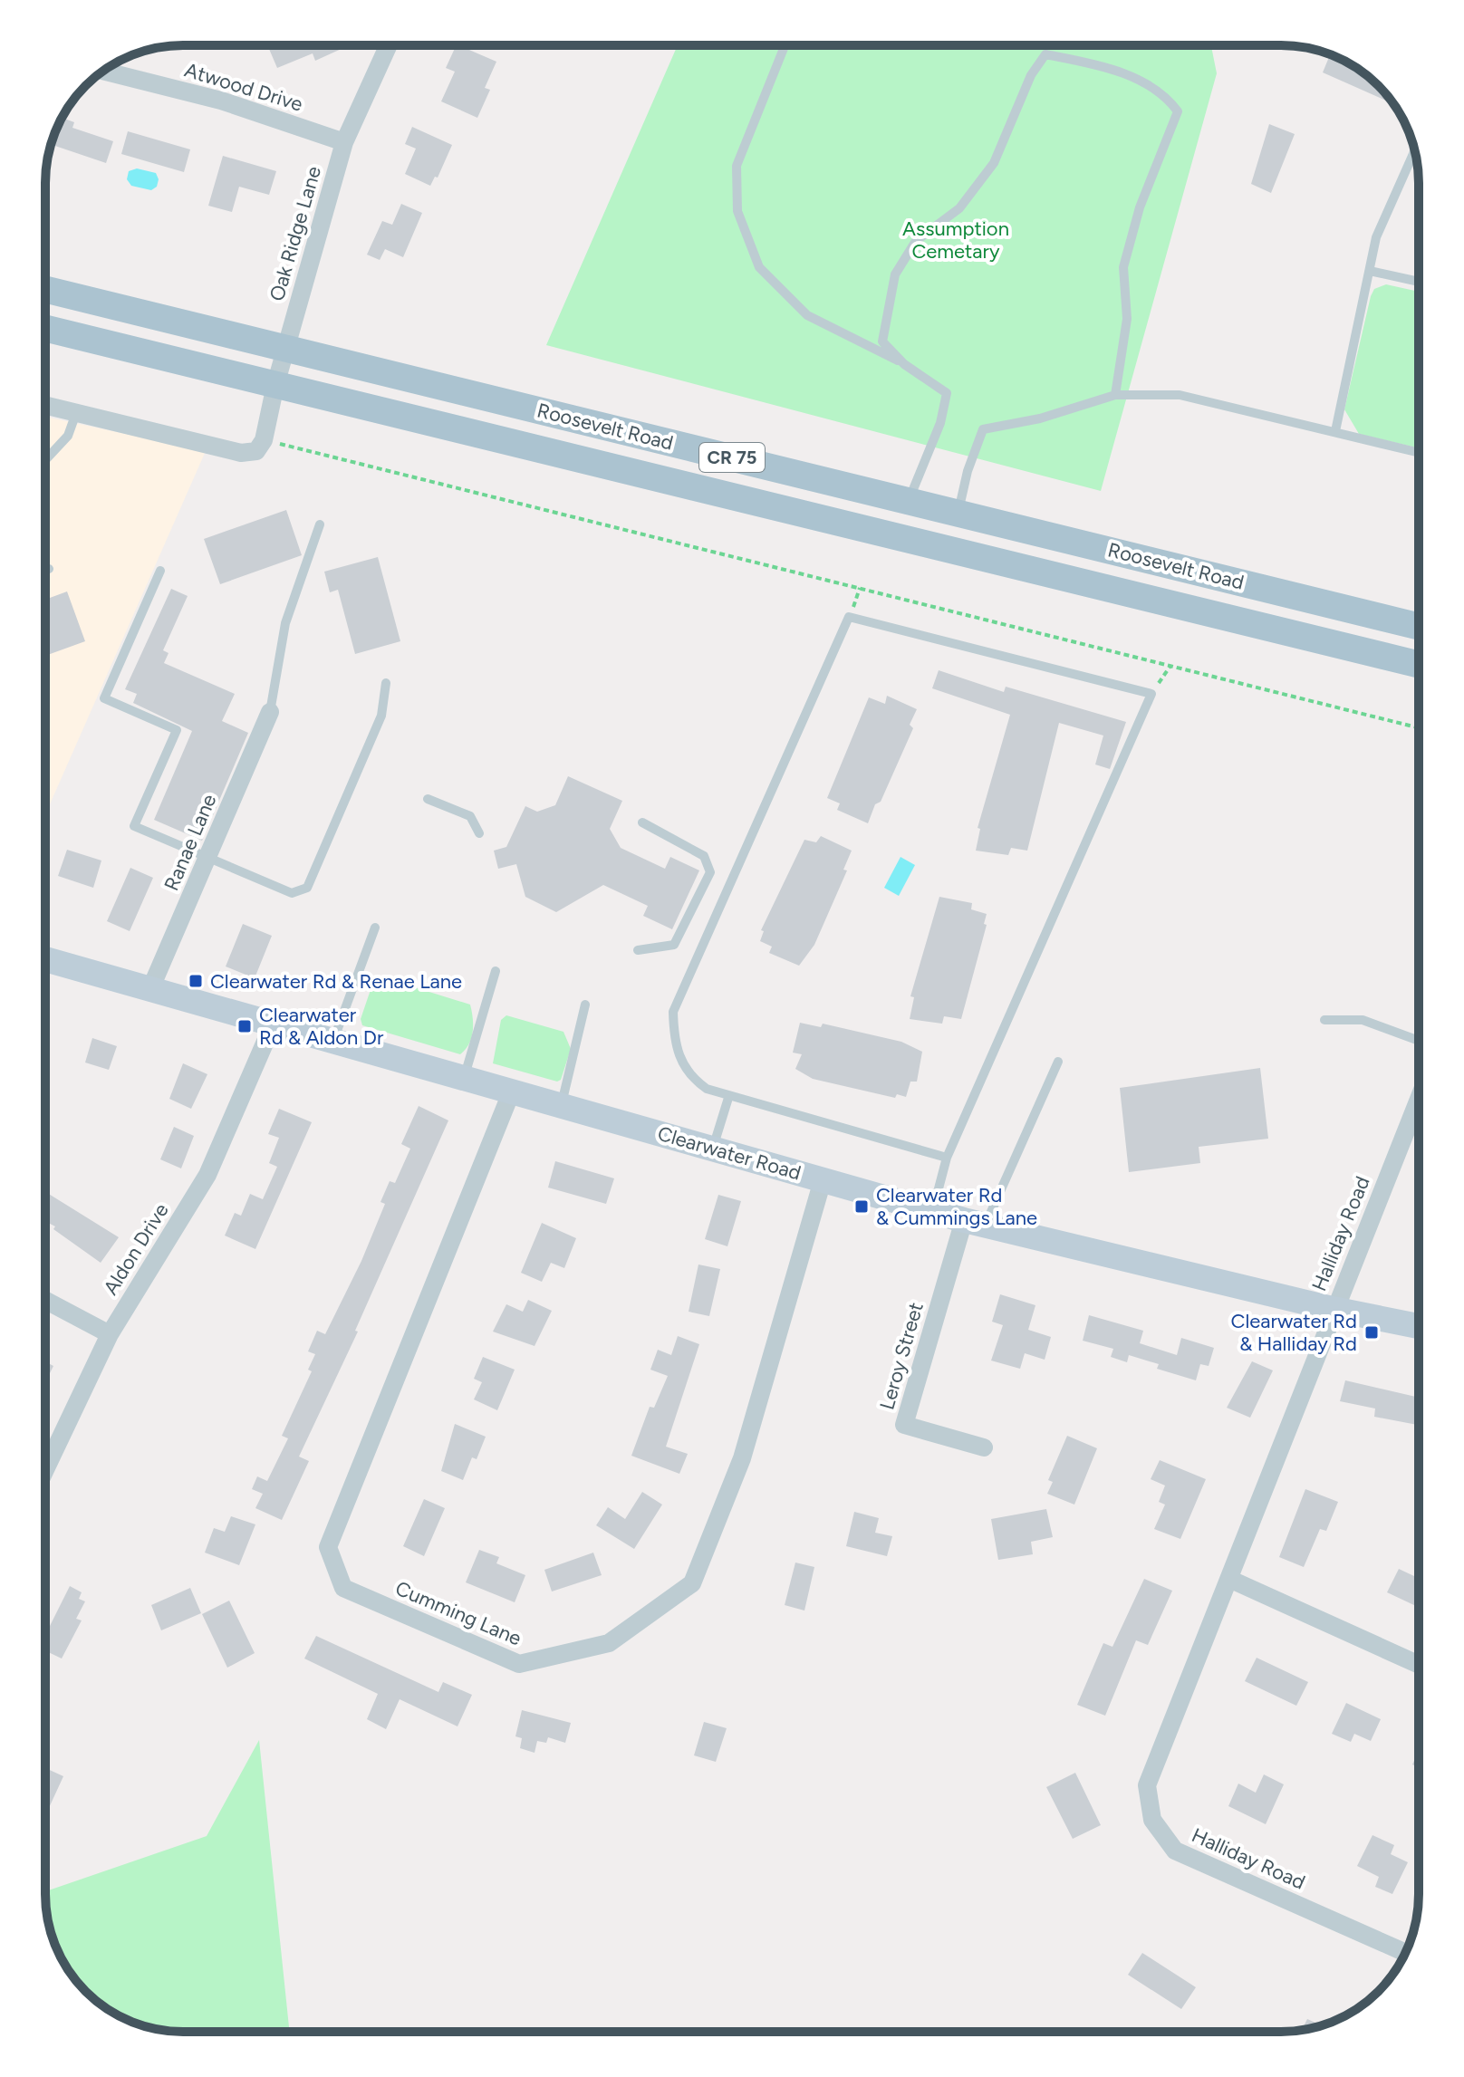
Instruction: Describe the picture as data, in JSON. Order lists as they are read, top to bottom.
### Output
{
  "streets": {
    "main road": ["Roosevelt Road", "CR 75"],
    "street": [
      "Atwood Drive",
      "Oak Ridge Lane",
      "Ranae Lane",
      "Clearwater Road",
      "Halliday Road",
      "Aldon Drive",
      "Leroy Street",
      "Cumming Lane"
    ]
  },
  "crossings": [
    ["Atwood Drive", "Oak Ridge Lane"],
    ["Oak Ridge Lane", "Roosevelt Road"],
    ["Ranae Lane", "Clearwater Road"],
    ["Clearwater Road", "Halliday Road"],
    ["Clearwater Road", "Aldon Drive"],
    ["Clearwater Road", "Leroy Street"],
    ["Clearwater Road", "Cumming Lane"]
  ],
  "parks": ["Assumption Cemetary"],
  "places": {
    "transit": [
      "Clearwater Rd & Renae Lane",
      "Clearwater Rd & Aldon Dr",
      "Clearwater Rd & Cummings Lane",
      "Clearwater Rd & Halliday Rd"
    ]
  }
}
